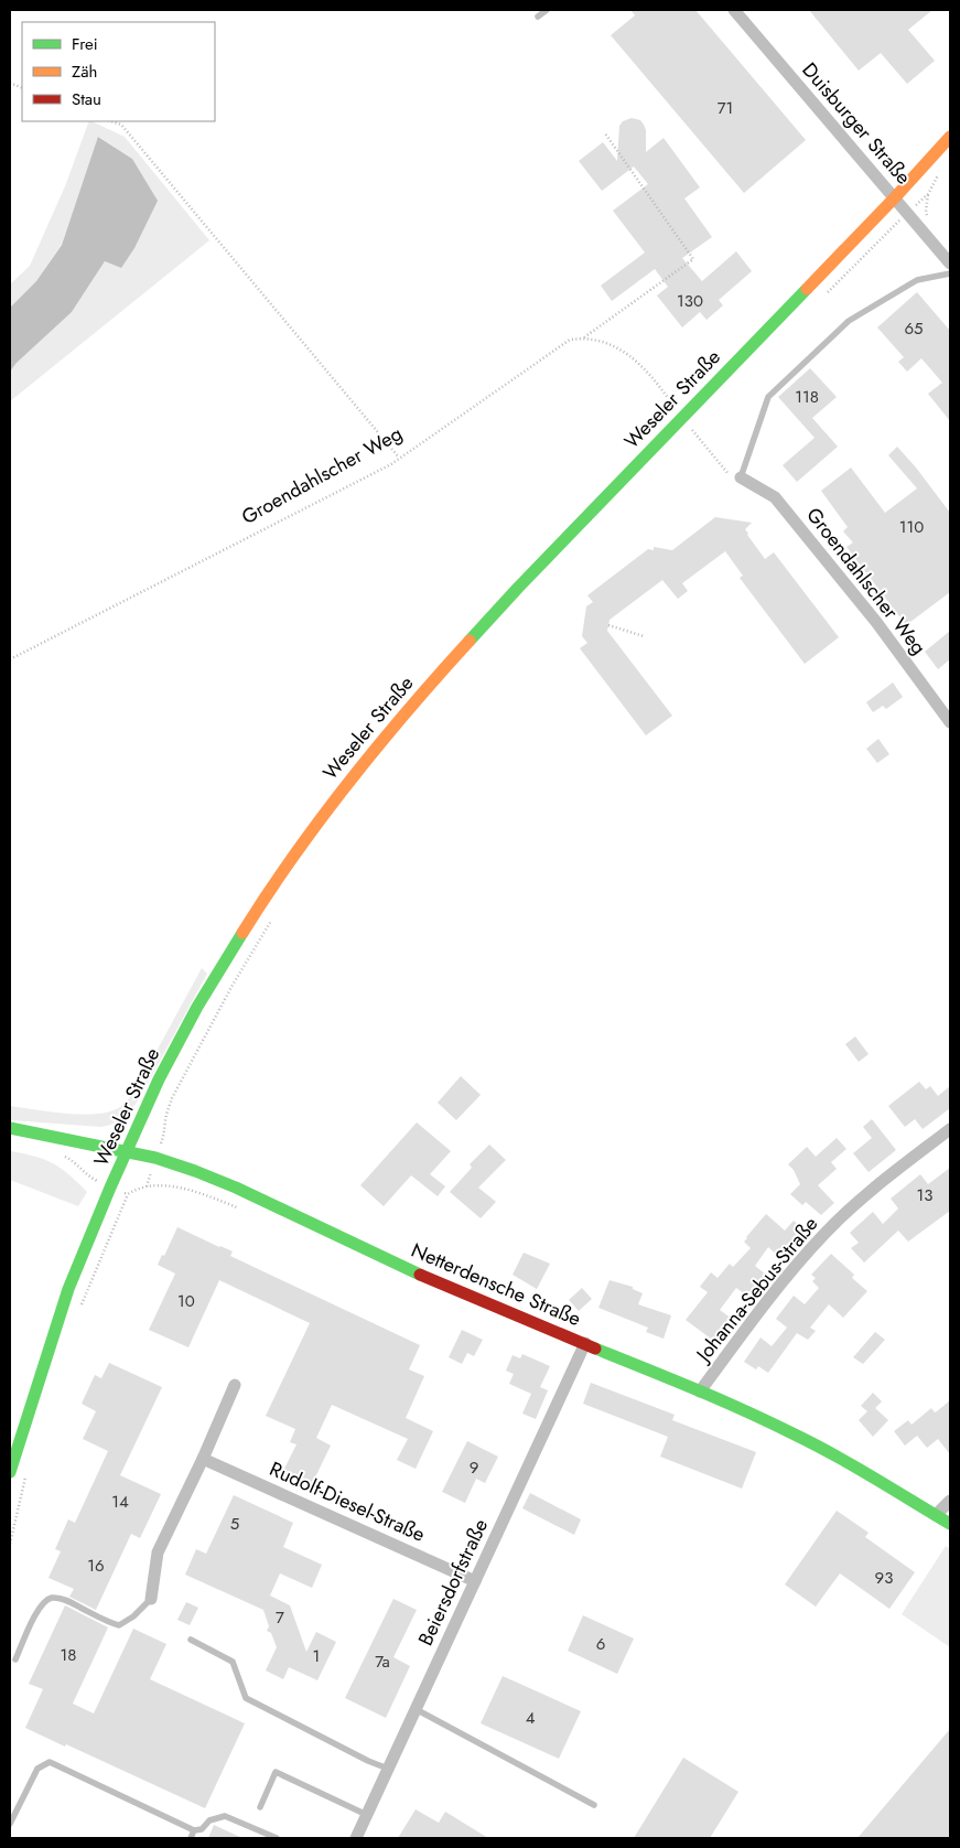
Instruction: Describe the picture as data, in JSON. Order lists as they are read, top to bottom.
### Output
{
  "streets": {
    "main road": ["Weseler Straße", "Netterdensche Straße"],
    "street": [
      "Duisburger Straße",
      "Groendahlscher Weg",
      "Johanna-Sebus-Straße",
      "Rudolf-Diesel-Straße",
      "Beiersdorfstraße"
    ]
  },
  "crossings": [
    ["Duisburger Straße", "Weseler Straße"],
    ["Weseler Straße", "Netterdensche Straße"],
    ["Netterdensche Straße", "Johanna-Sebus-Straße"],
    ["Netterdensche Straße", "Beiersdorfstraße"],
    ["Rudolf-Diesel-Straße", "Beiersdorfstraße"]
  ],
  "house_numbers": [
    "71",
    "130",
    "65",
    "118",
    "110",
    "13",
    "10",
    "9",
    "14",
    "5",
    "16",
    "93",
    "7",
    "6",
    "18",
    "1",
    "7a",
    "4"
  ],
  "legend": ["Frei", "Zäh", "Stau"]
}
